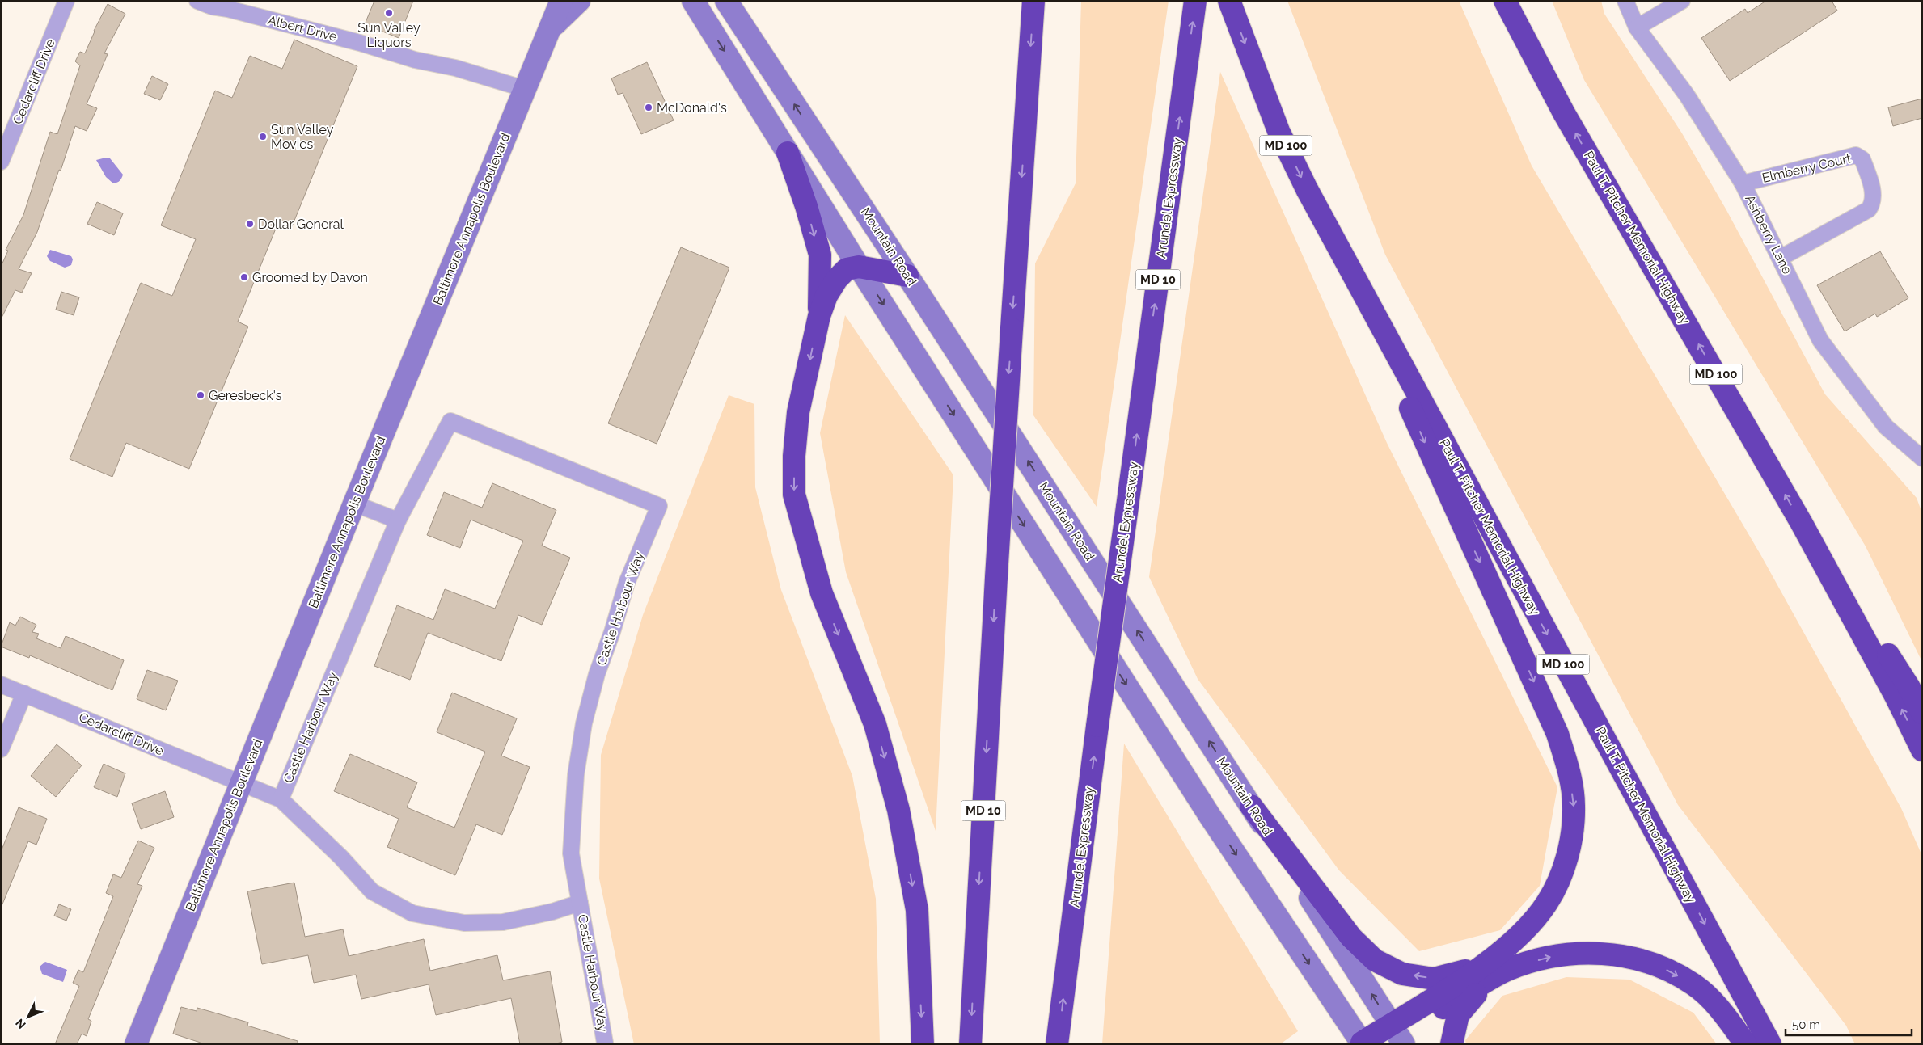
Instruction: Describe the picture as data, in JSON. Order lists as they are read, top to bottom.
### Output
{
  "streets": {
    "highway": [
      "MD 100",
      "Arundel Expressway",
      "Paul T. Pitcher Memorial Highway",
      "MD 10"
    ],
    "main road": ["Baltimore Annapolis Boulevard", "Mountain Road"],
    "street": [
      "Albert Drive",
      "Cedarcliff Drive",
      "Elmberry Court",
      "Ashberry Lane",
      "Castle Harbour Way"
    ]
  },
  "crossings": [
    ["Albert Drive", "Baltimore Annapolis Boulevard"],
    ["Cedarcliff Drive", "Baltimore Annapolis Boulevard"],
    ["Cedarcliff Drive", "Castle Harbour Way"],
    ["Elmberry Court", "Ashberry Lane"],
    ["Baltimore Annapolis Boulevard", "Castle Harbour Way"]
  ],
  "places": [
    "Sun Valley Liquors",
    "McDonald's",
    "Sun Valley Movies",
    "Dollar General",
    "Groomed by Davon",
    "Geresbeck's"
  ],
  "scale_bar": "50 m",
  "north": "bottom left"
}
